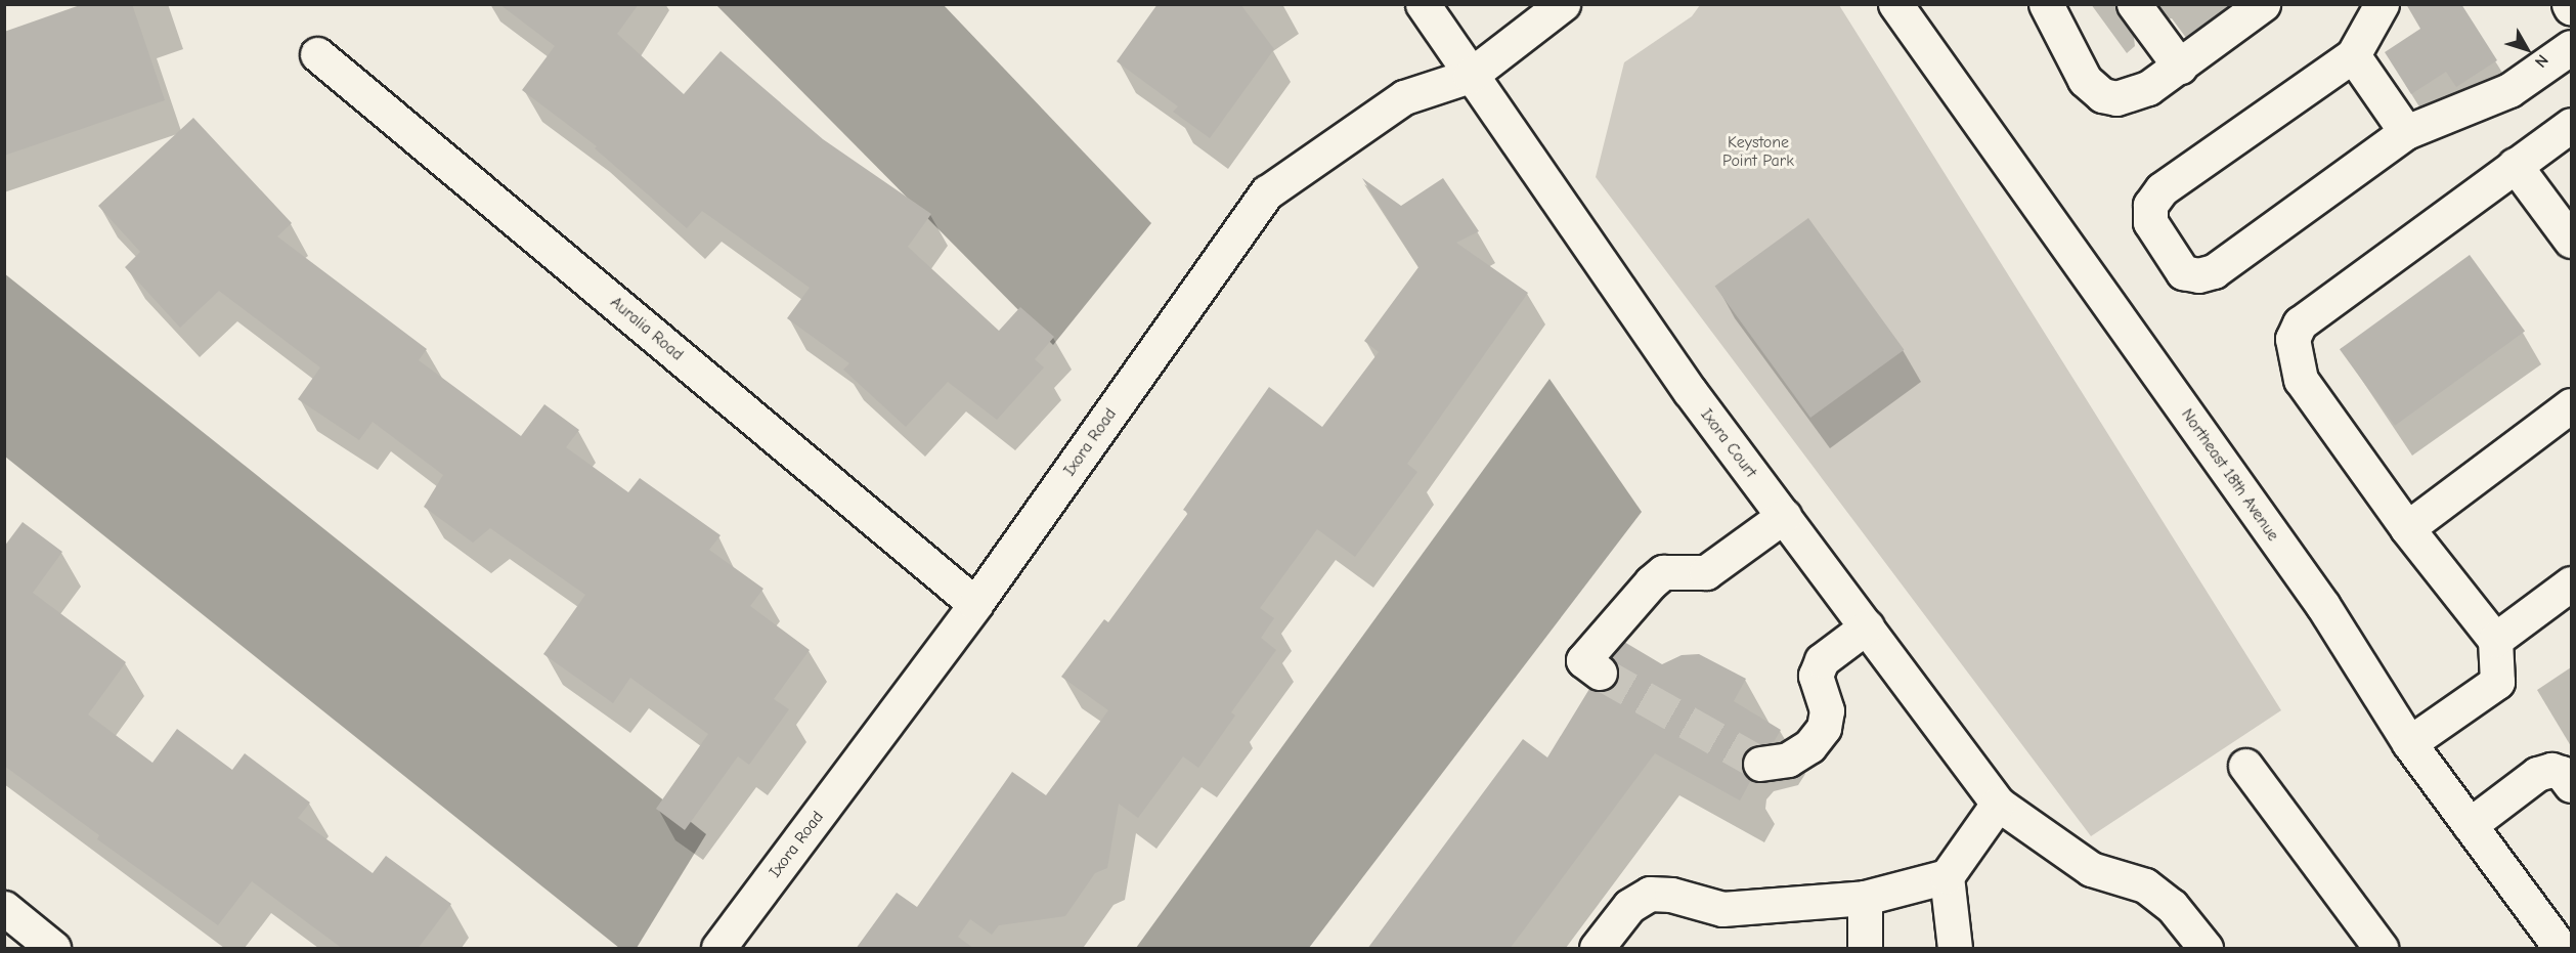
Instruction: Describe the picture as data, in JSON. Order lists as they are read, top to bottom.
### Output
{
  "streets": {
    "street": [
      "Auralia Road",
      "Ixora Road",
      "Ixora Court",
      "Northeast 18th Avenue"
    ]
  },
  "crossings": [
    ["Auralia Road", "Ixora Road"],
    ["Ixora Road", "Ixora Court"]
  ],
  "parks": ["Keystone Point Park"],
  "north": "bottom right"
}
